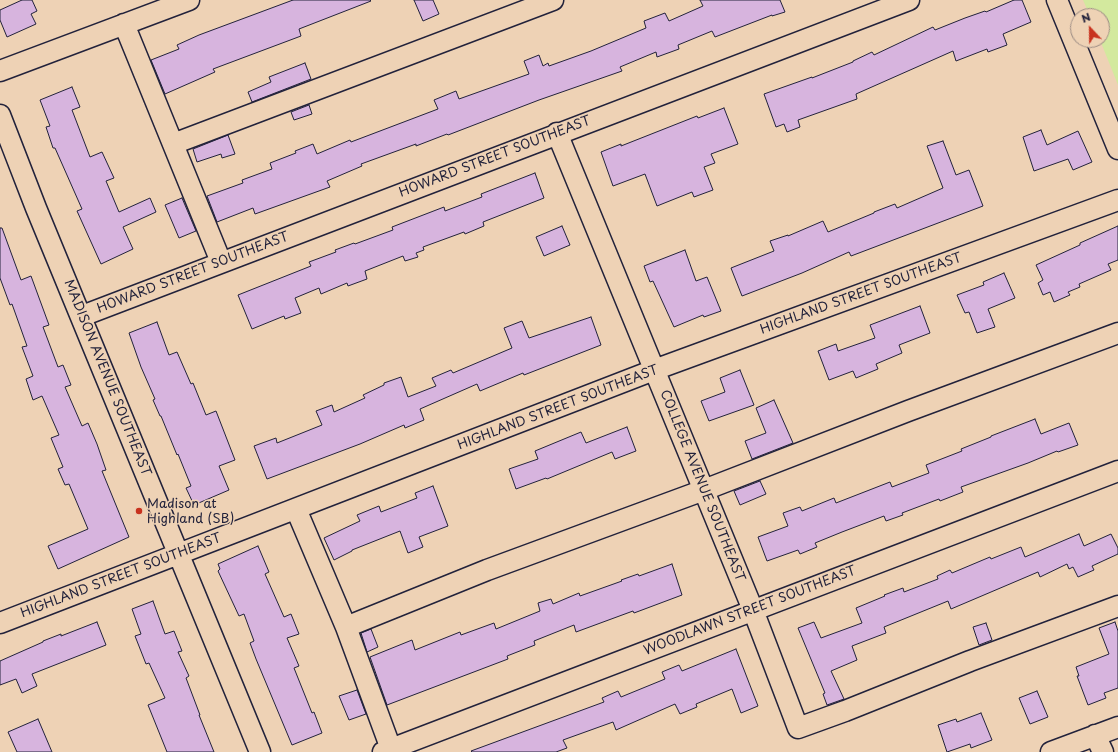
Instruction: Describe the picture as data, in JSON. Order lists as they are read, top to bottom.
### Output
{
  "streets": {
    "street": [
      "HOWARD STREET SOUTHEAST",
      "HIGHLAND STREET SOUTHEAST",
      "MADISON AVENUE SOUTHEAST",
      "COLLEGE AVENUE SOUTHEAST",
      "WOODLAWN STREET SOUTHEAST"
    ]
  },
  "crossings": [
    ["HOWARD STREET SOUTHEAST", "MADISON AVENUE SOUTHEAST"],
    ["HOWARD STREET SOUTHEAST", "COLLEGE AVENUE SOUTHEAST"],
    ["HIGHLAND STREET SOUTHEAST", "MADISON AVENUE SOUTHEAST"],
    ["HIGHLAND STREET SOUTHEAST", "COLLEGE AVENUE SOUTHEAST"],
    ["COLLEGE AVENUE SOUTHEAST", "WOODLAWN STREET SOUTHEAST"]
  ],
  "places": ["Madison at Highland (SB)"],
  "north": "top"
}
